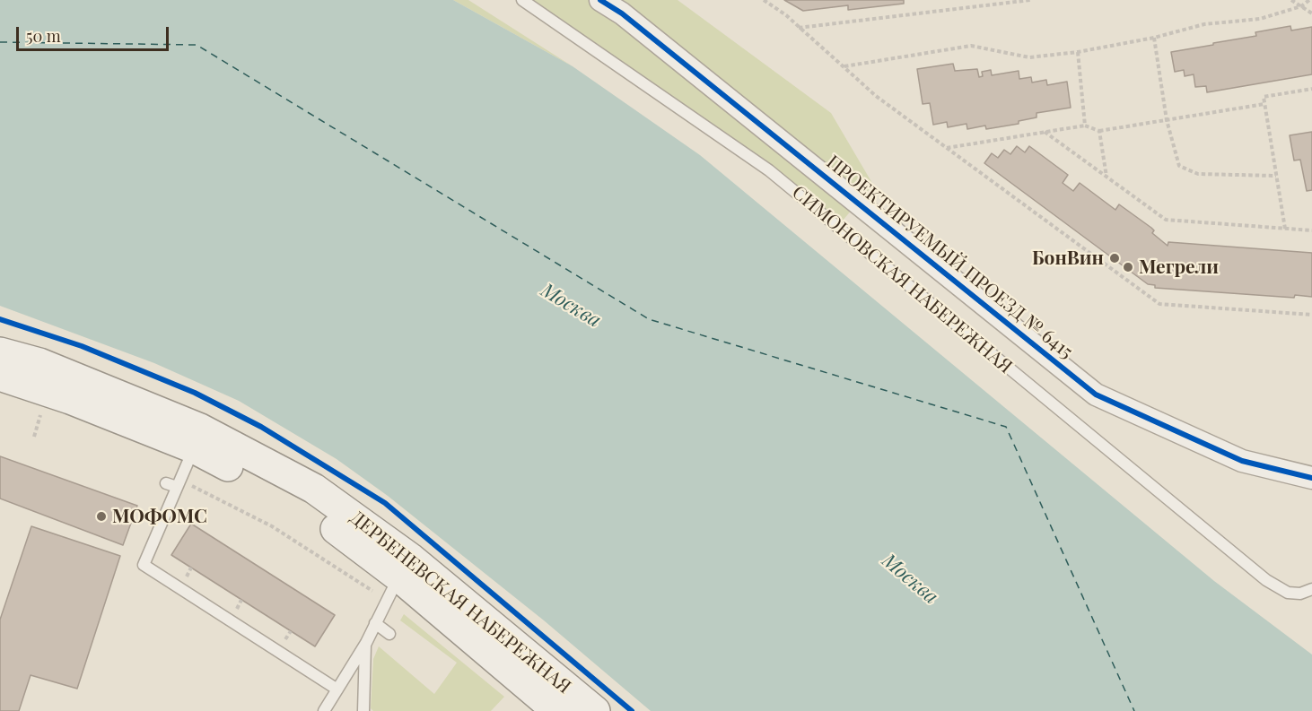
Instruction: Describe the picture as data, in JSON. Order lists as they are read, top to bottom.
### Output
{
  "streets": {
    "main road": ["ДЕРБЕНЕВСКАЯ НАБЕРЕЖНАЯ"],
    "street": ["ПРОЕКТИРУЕМЫЙ ПРОЕЗД № 6415"],
    "lane": ["СИМОНОВСКАЯ НАБЕРЕЖНАЯ"]
  },
  "water": ["Москва"],
  "places": ["БонВин", "Мегрели", "МОФОМС"],
  "scale_bar": "50 m"
}
